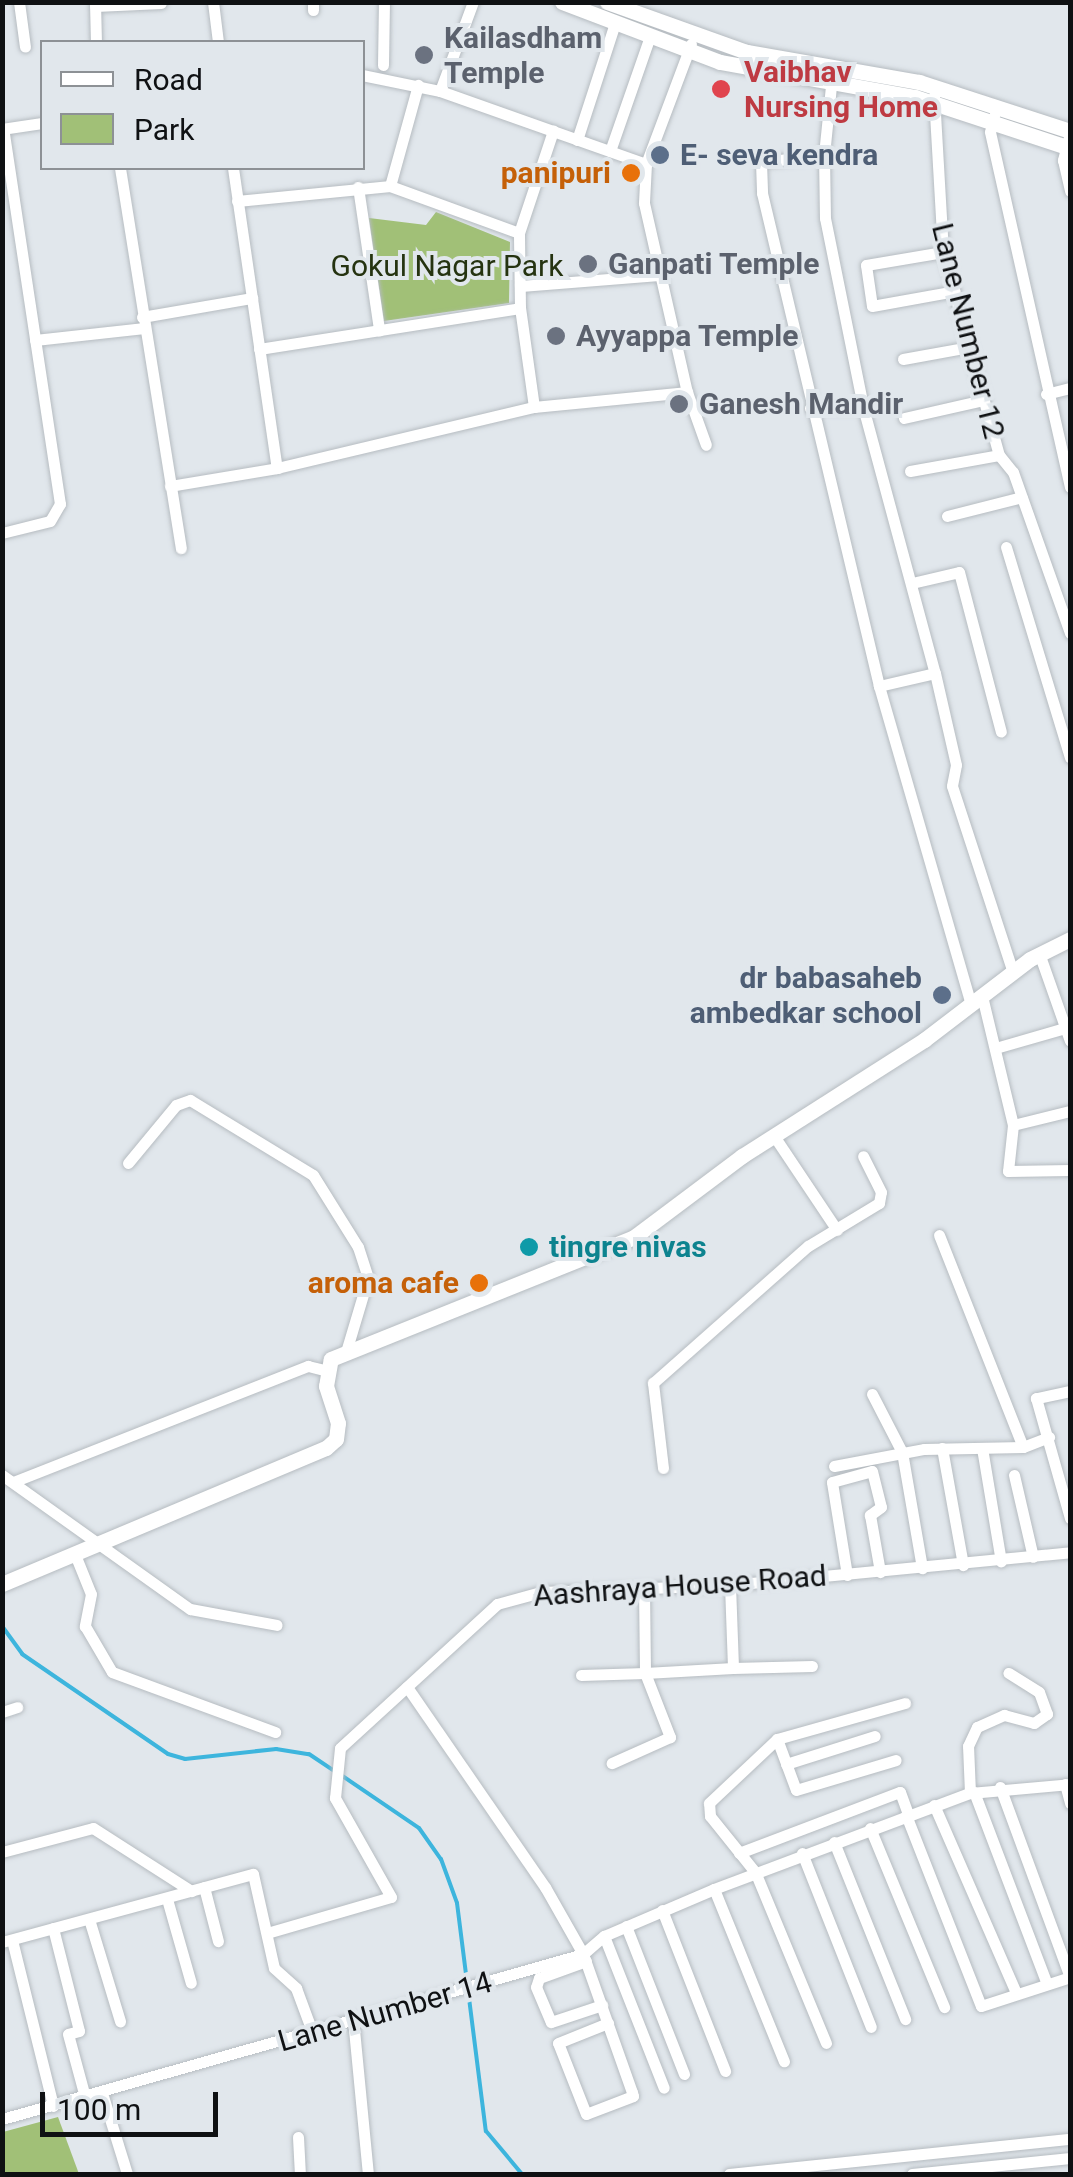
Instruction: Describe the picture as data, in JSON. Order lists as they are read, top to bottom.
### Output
{
  "streets": {
    "street": ["Lane Number 12", "Aashraya House Road", "Lane Number 14"]
  },
  "parks": ["Gokul Nagar Park"],
  "places": [
    "Kailasdham Temple",
    "Vaibhav Nursing Home",
    "E- seva kendra",
    "panipuri",
    "Ganpati Temple",
    "Ayyappa Temple",
    "Ganesh Mandir",
    "dr babasaheb ambedkar school",
    "tingre nivas",
    "aroma cafe"
  ],
  "legend": ["Road", "Park"],
  "scale_bar": "100 m"
}
